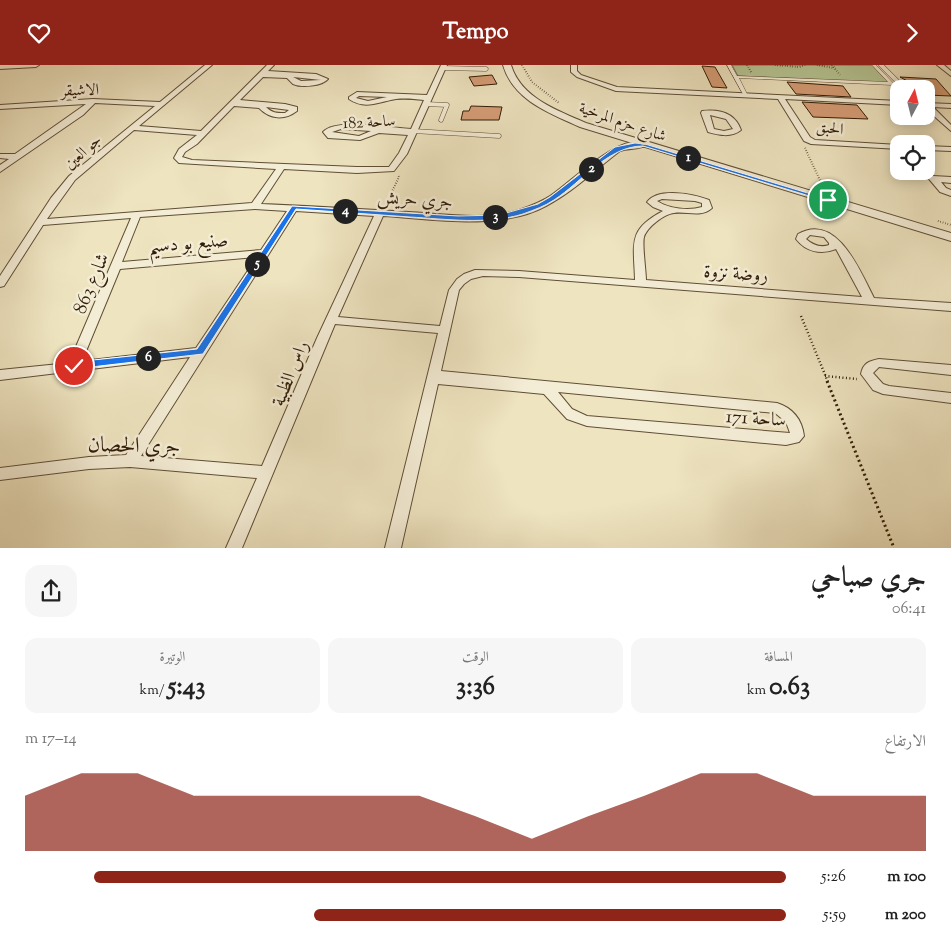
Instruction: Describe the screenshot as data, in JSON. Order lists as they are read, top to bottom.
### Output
{
  "streets": {
    "street": [
      "الاشيقر",
      "ساحة 182",
      "شارع حزم المرخية",
      "الحبق",
      "جو العين",
      "جري حريش",
      "صنيع بو دسيم",
      "روضة نزوة",
      "شارع 863",
      "راس الظبية",
      "ساحة 171",
      "جري الحصان"
    ]
  },
  "crossings": [
    ["الاشيقر", "جو العين"],
    ["شارع حزم المرخية", "جري حريش"],
    ["جو العين", "جري حريش"],
    ["جري حريش", "شارع 863"],
    ["جري حريش", "راس الظبية"],
    ["صنيع بو دسيم", "شارع 863"],
    ["روضة نزوة", "ساحة 171"],
    ["راس الظبية", "جري الحصان"]
  ],
  "north": "top",
  "page": {
    "header": "Tempo",
    "pins": [
      "1",
      "2",
      "4",
      "3",
      "5",
      "6"
    ],
    "heading": ["جري صباحي", "06:41"],
    "stats": [
      ["المسافة", "0.63 km"],
      ["الوقت", "3:36"],
      ["الوتيرة", "5:43 /km"]
    ],
    "chart": ["الارتفاع", "14–17 m"],
    "list": [
      {
        "name": "100 m",
        "note": "5:26"
      },
      {
        "name": "200 m",
        "note": "5:59"
      }
    ]
  }
}
